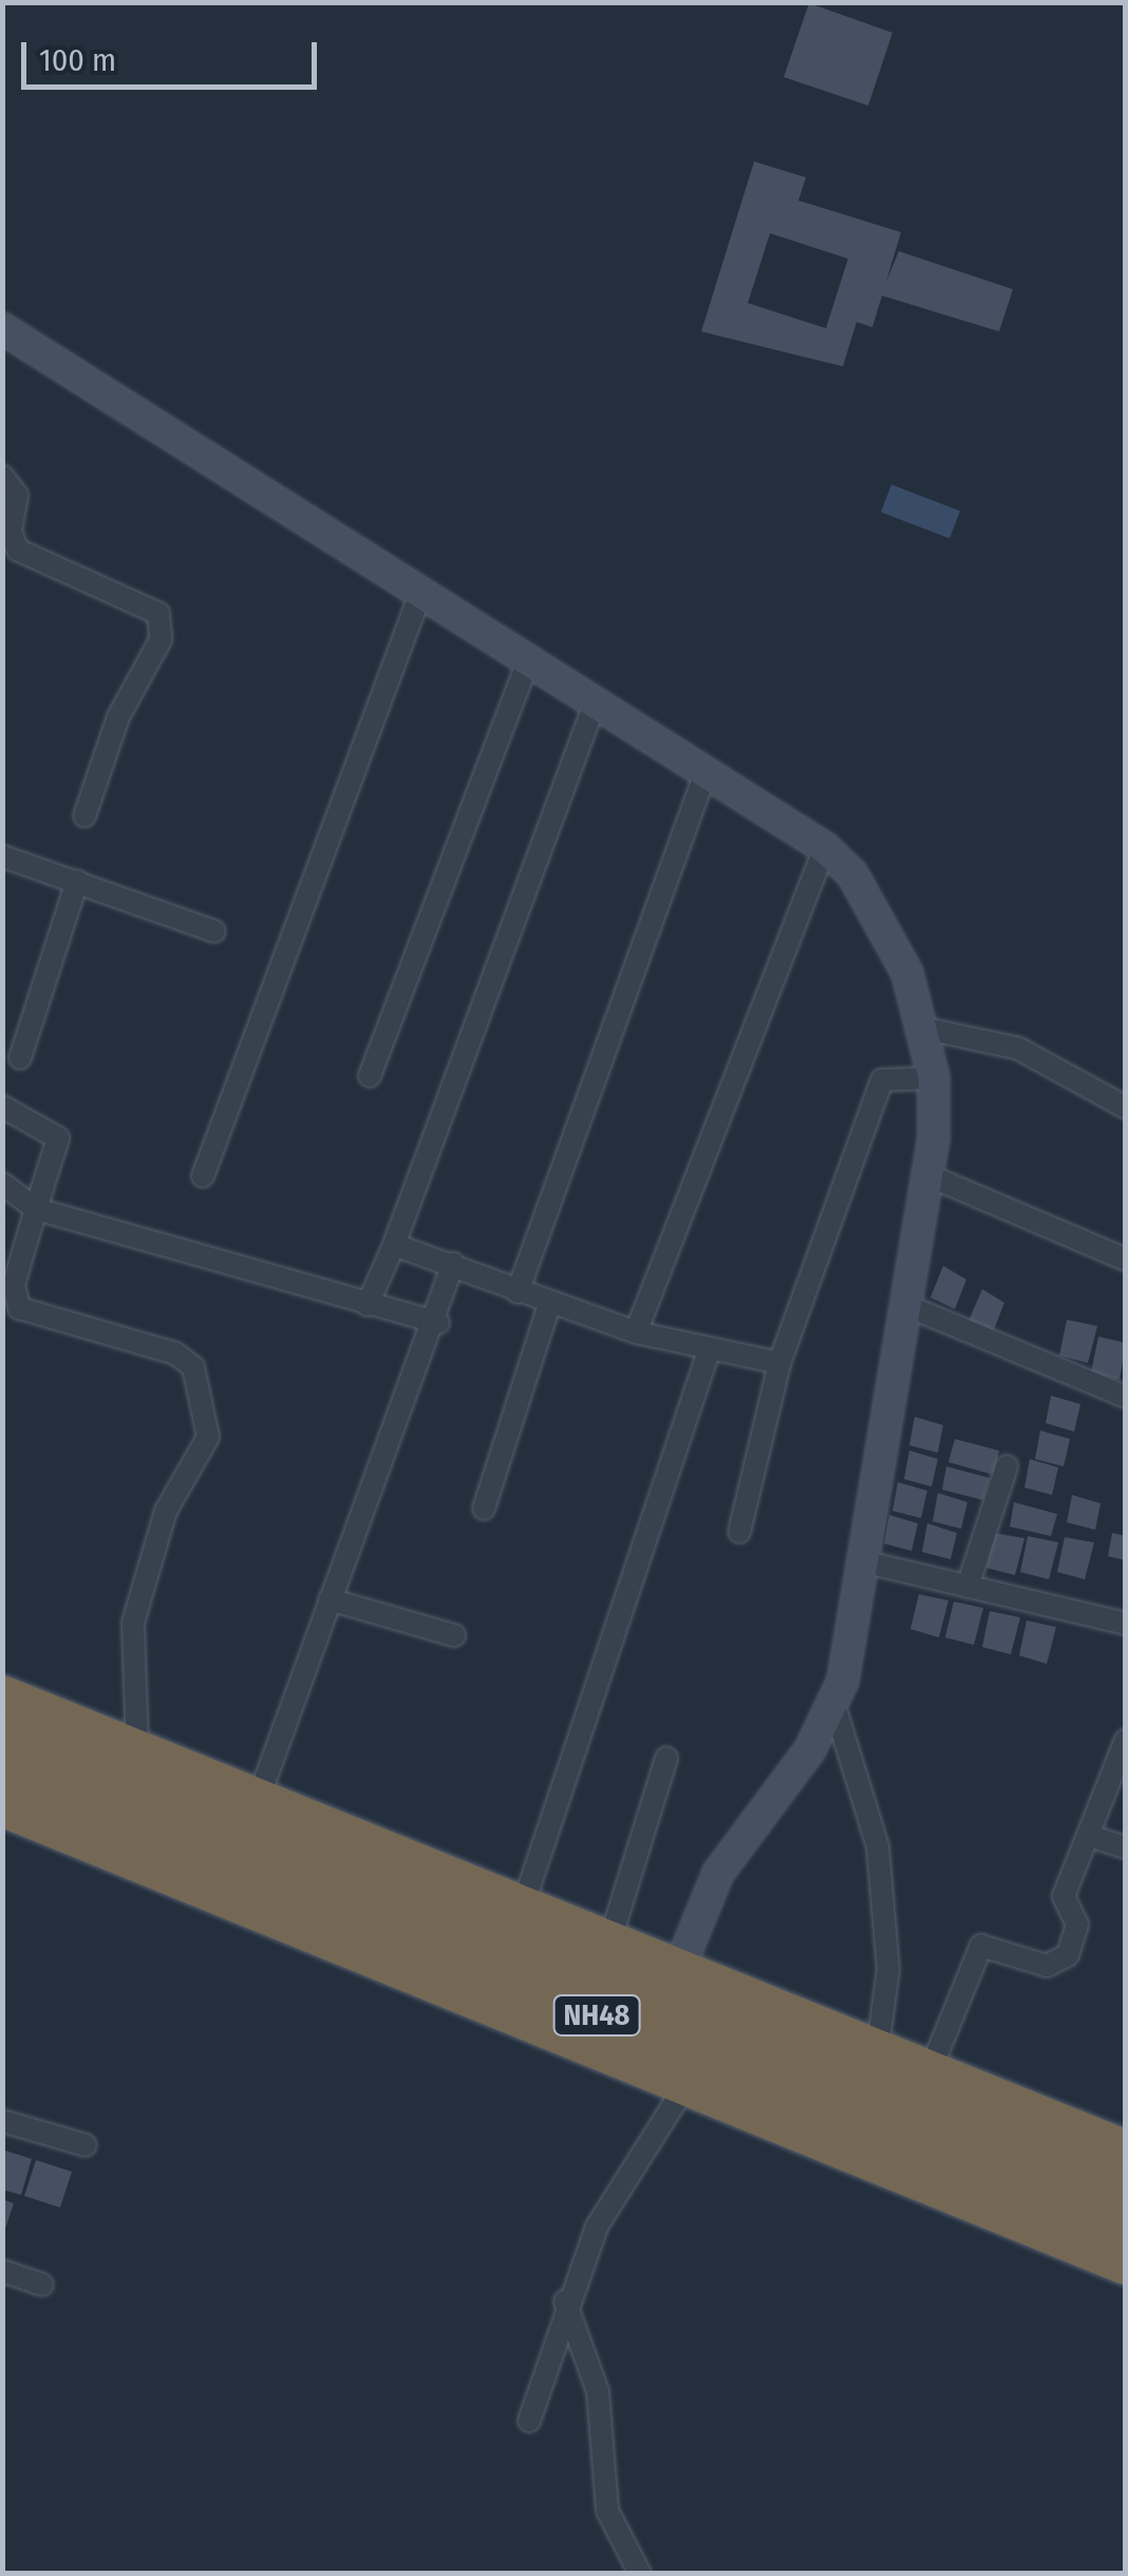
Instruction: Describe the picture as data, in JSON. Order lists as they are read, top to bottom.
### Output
{
  "streets": {
    "highway": ["NH48"]
  },
  "scale_bar": "100 m"
}
